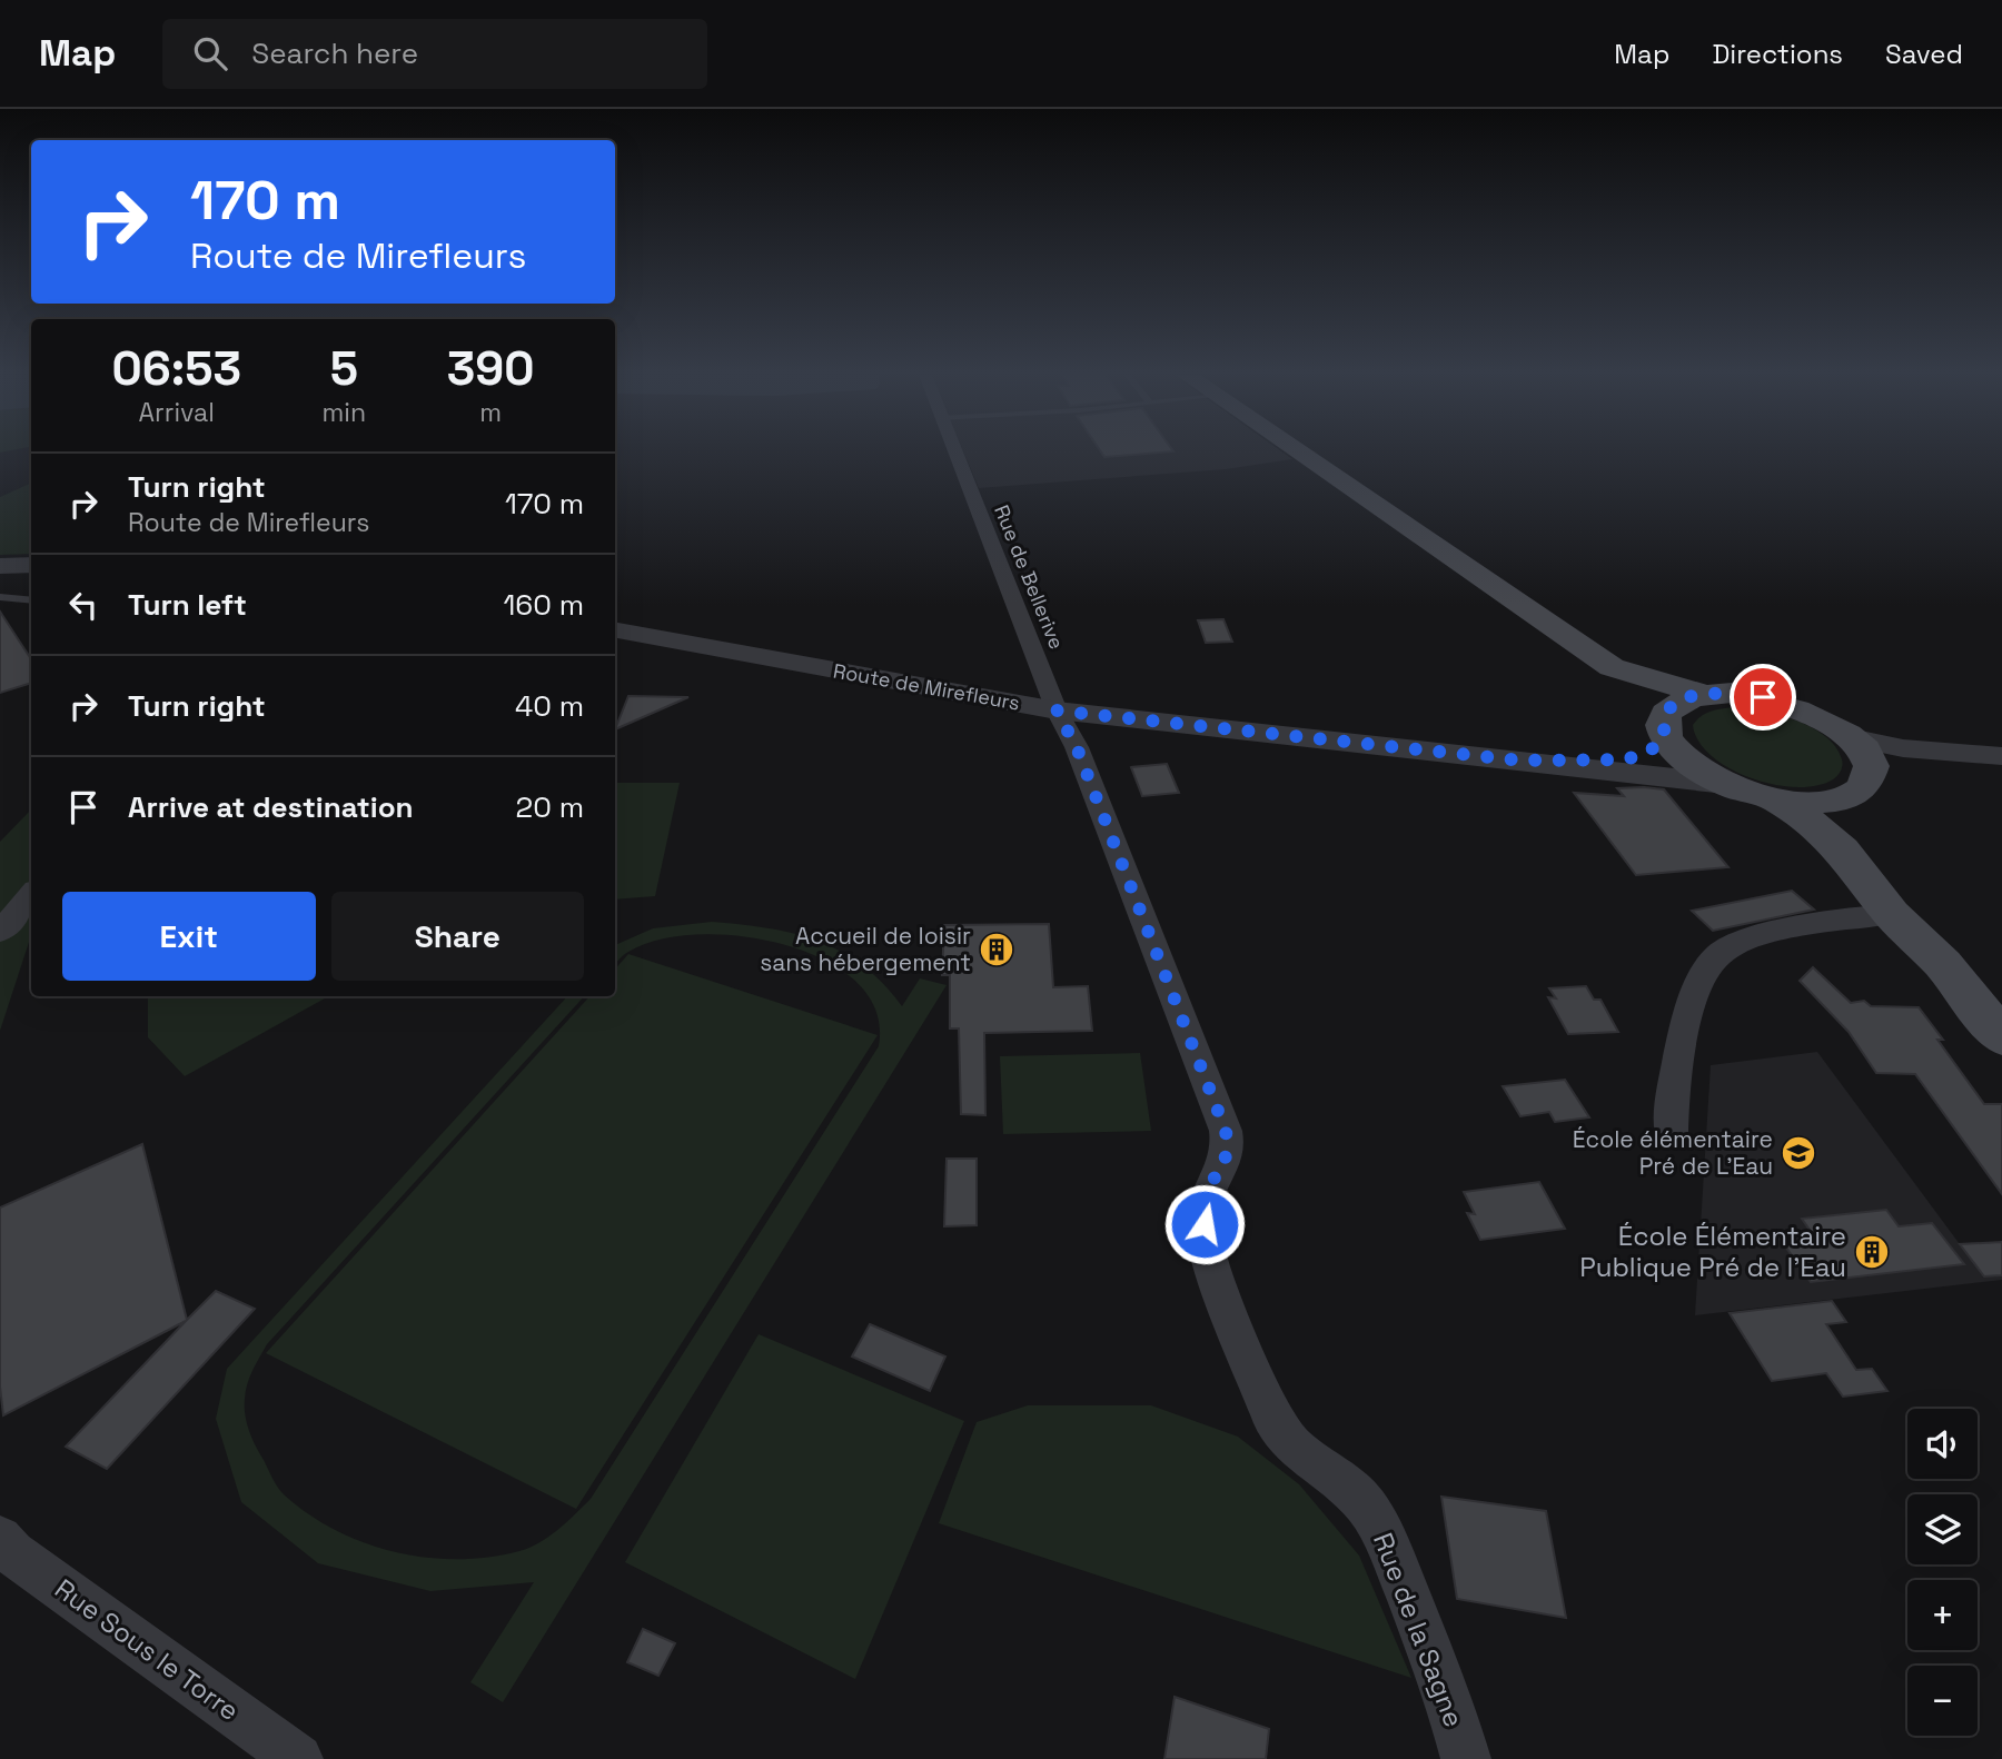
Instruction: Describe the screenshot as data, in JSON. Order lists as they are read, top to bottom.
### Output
{
  "streets": {
    "street": [
      "Rue de Bellerive",
      "Route de Mirefleurs",
      "Rue de la Sagne",
      "Rue Sous le Torre"
    ]
  },
  "crossings": [
    ["Rue de Bellerive", "Route de Mirefleurs"],
    ["Rue de Bellerive", "Rue de la Sagne"],
    ["Route de Mirefleurs", "Rue de la Sagne"]
  ],
  "places": {
    "building": ["Accueil de loisir sans hébergement", "École Élémentaire Publique Pré de l'Eau"],
    "school or university": ["École élémentaire Pré de L'Eau"]
  },
  "page": {
    "header": "Map",
    "search": "Search here",
    "nav": ["Map", "Directions", "Saved"],
    "turn": ["170 m", "Route de Mirefleurs"],
    "eta": [
      "06:53",
      "Arrival",
      "5",
      "min",
      "390",
      "m"
    ],
    "list": [
      {
        "name": "Turn right",
        "note": "Route de Mirefleurs",
        "value": "170 m"
      },
      {
        "name": "Turn left",
        "value": "160 m"
      },
      {
        "name": "Turn right",
        "value": "40 m"
      },
      {
        "name": "Arrive at destination",
        "value": "20 m"
      }
    ],
    "buttons": ["Exit", "Share"],
    "map_buttons": ["+", "−"]
  }
}
